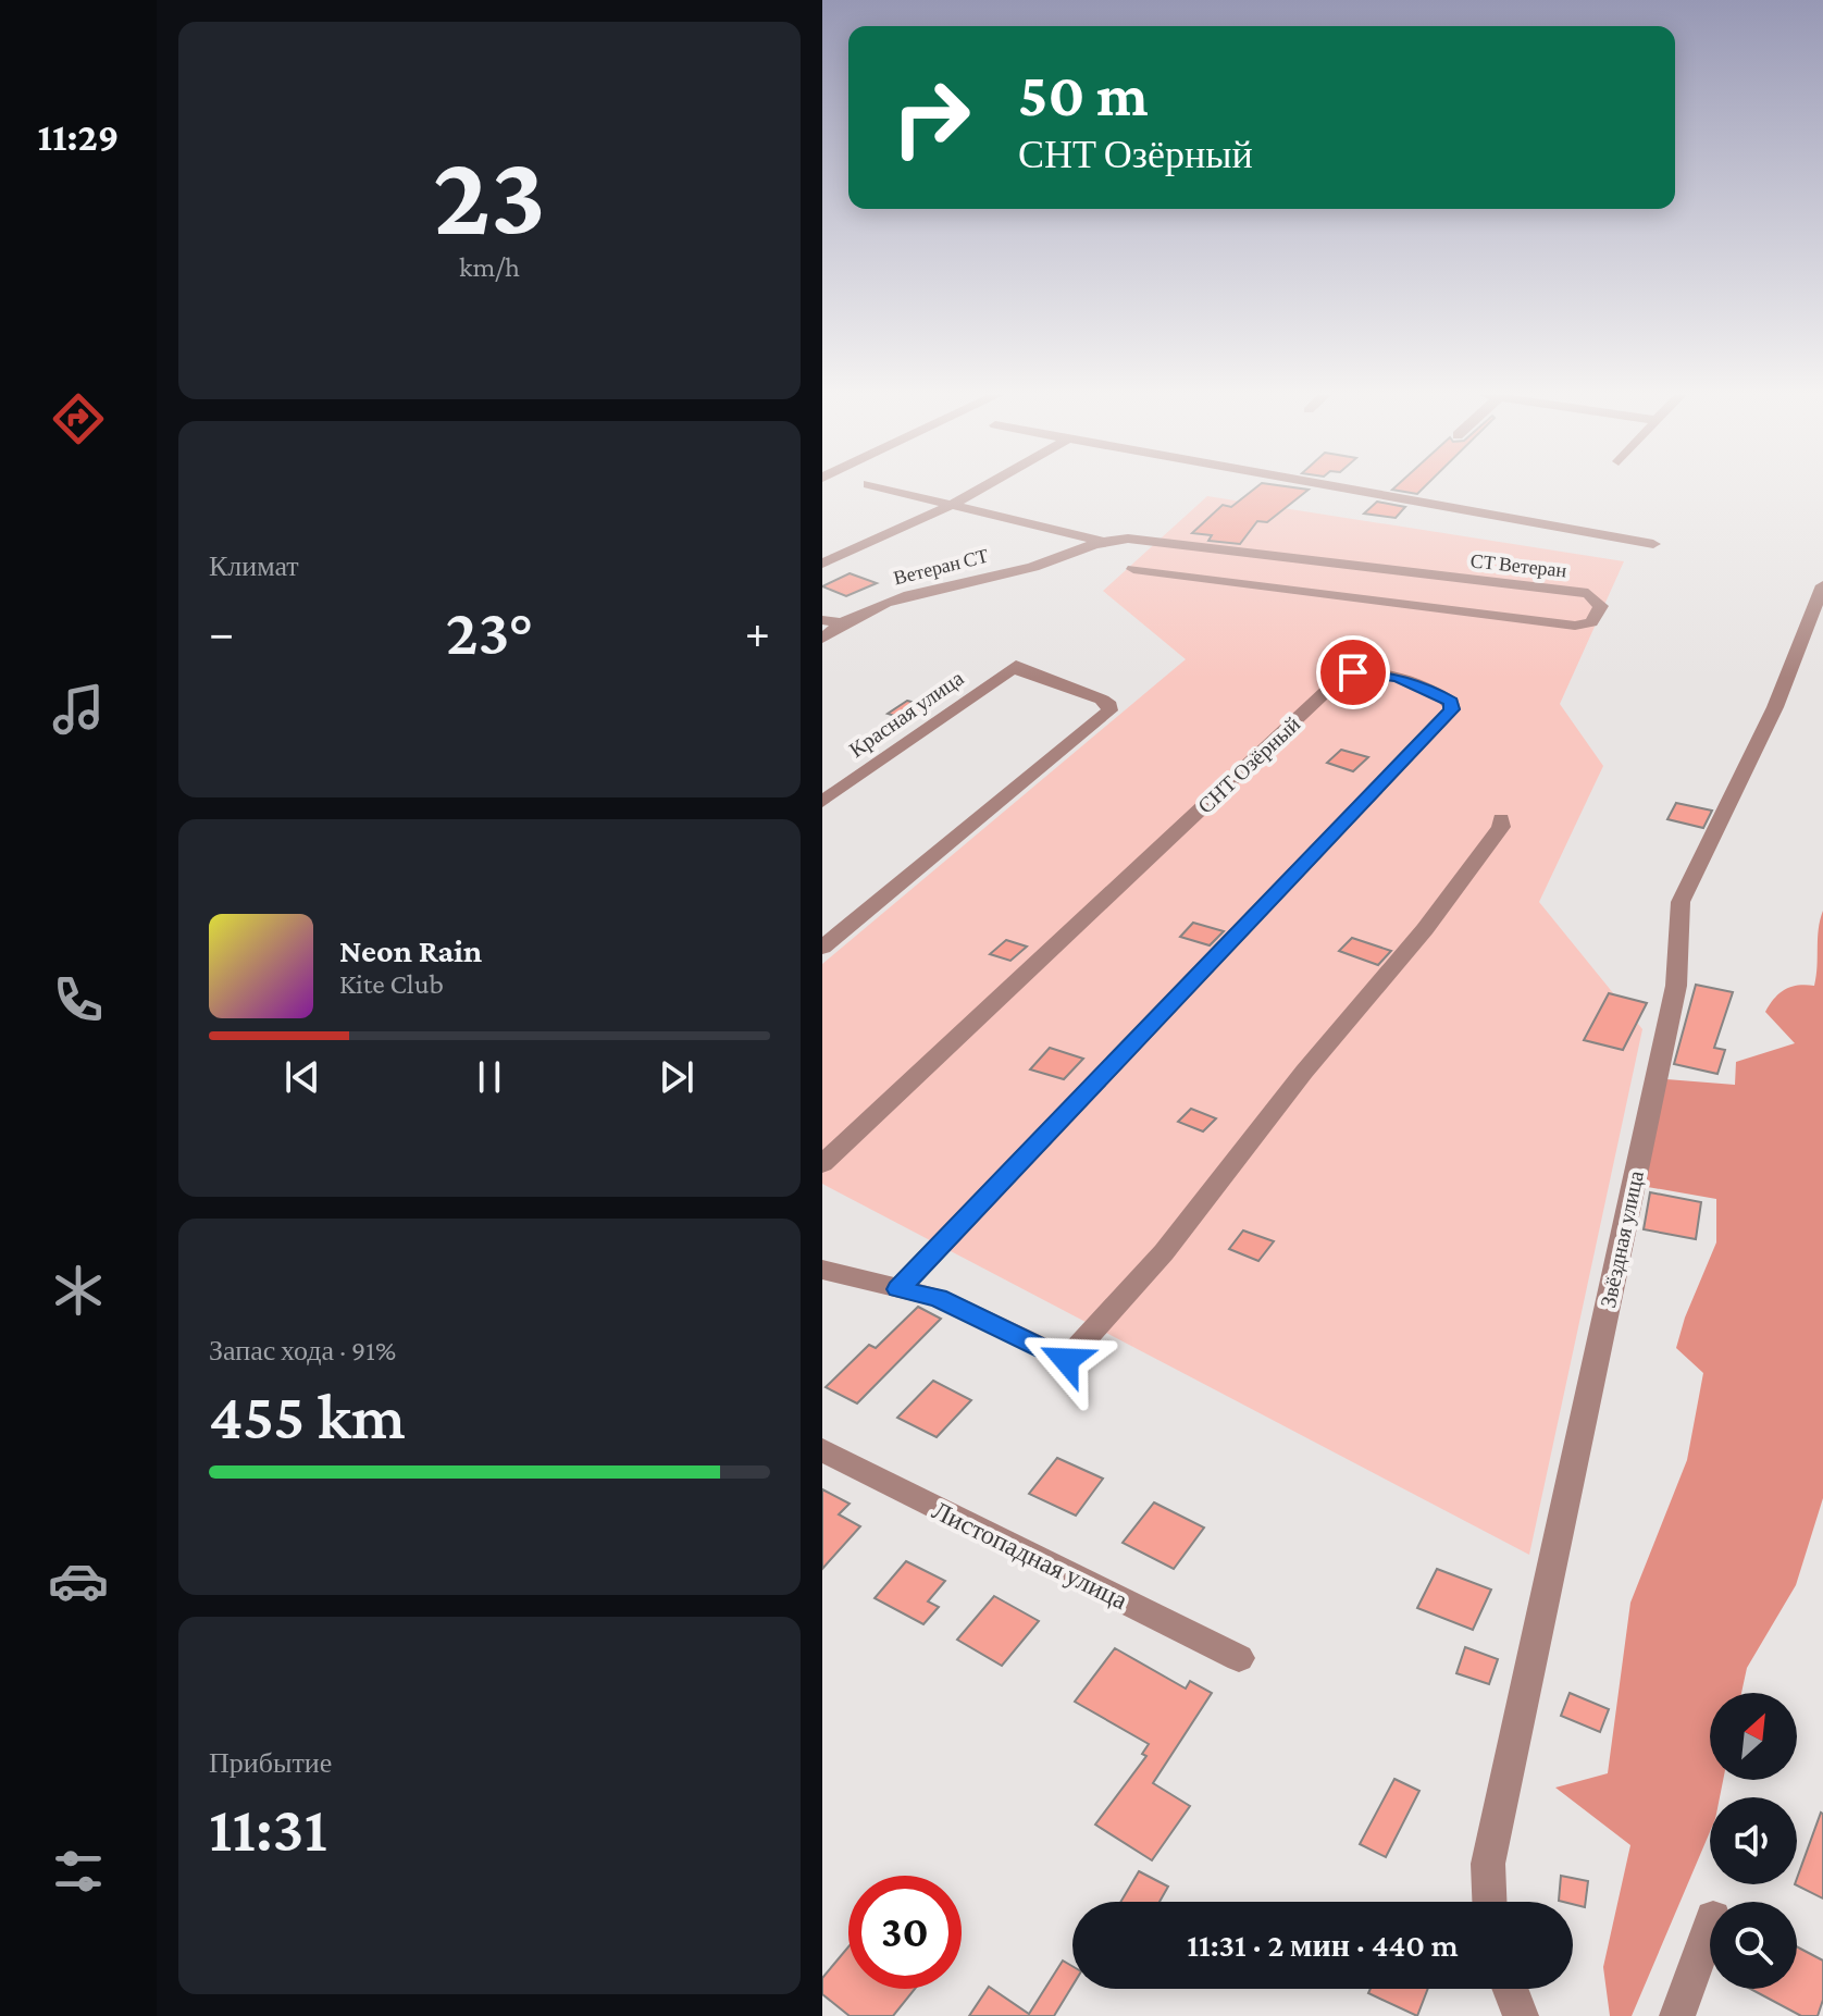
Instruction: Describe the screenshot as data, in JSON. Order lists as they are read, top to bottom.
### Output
{
  "streets": {
    "street": [
      "СТ Ветеран",
      "Ветеран СТ",
      "Красная улица",
      "СНТ Озёрный",
      "Звёздная улица",
      "Листопадная улица"
    ]
  },
  "crossings": [
    ["СТ Ветеран", "Ветеран СТ"]
  ],
  "north": "top right",
  "page": {
    "tabs": "11:29",
    "tile": [
      ["23", "km/h"],
      "Климат",
      ["Запас хода · 91%", "455 km"],
      ["Прибытие", "11:31"]
    ],
    "turn": ["50 m", "СНТ Озёрный"],
    "heat": ["−", "23°", "+"],
    "song": ["Neon Rain", "Kite Club"],
    "limit": "30",
    "trip": "11:31 · 2 мин · 440 m"
  }
}
